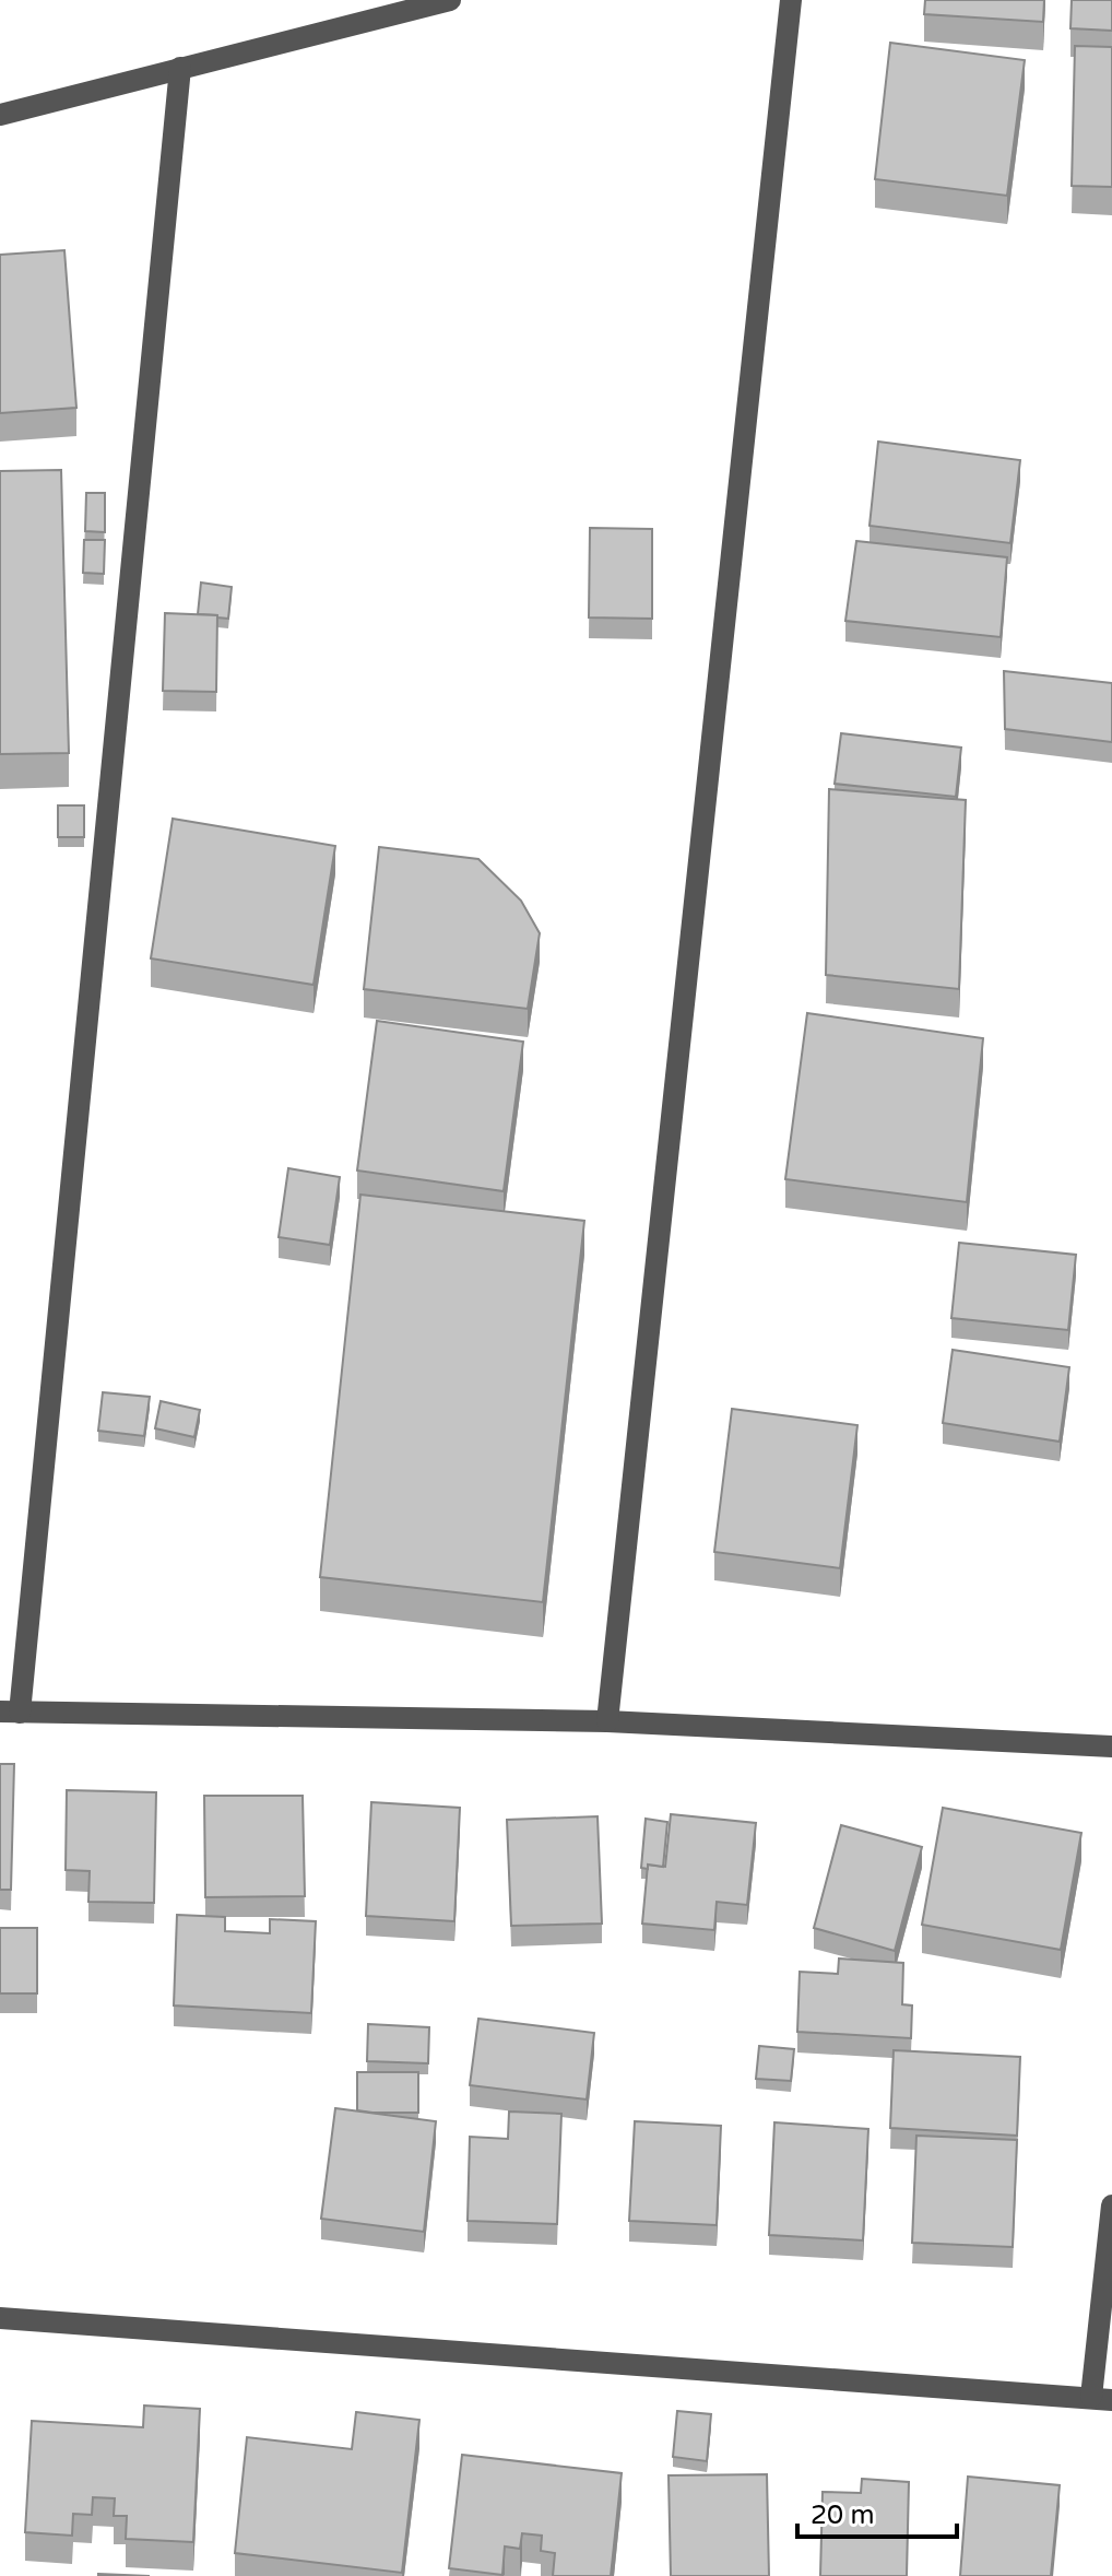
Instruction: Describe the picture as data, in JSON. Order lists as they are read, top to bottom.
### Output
{
  "scale_bar": "20 m"
}
